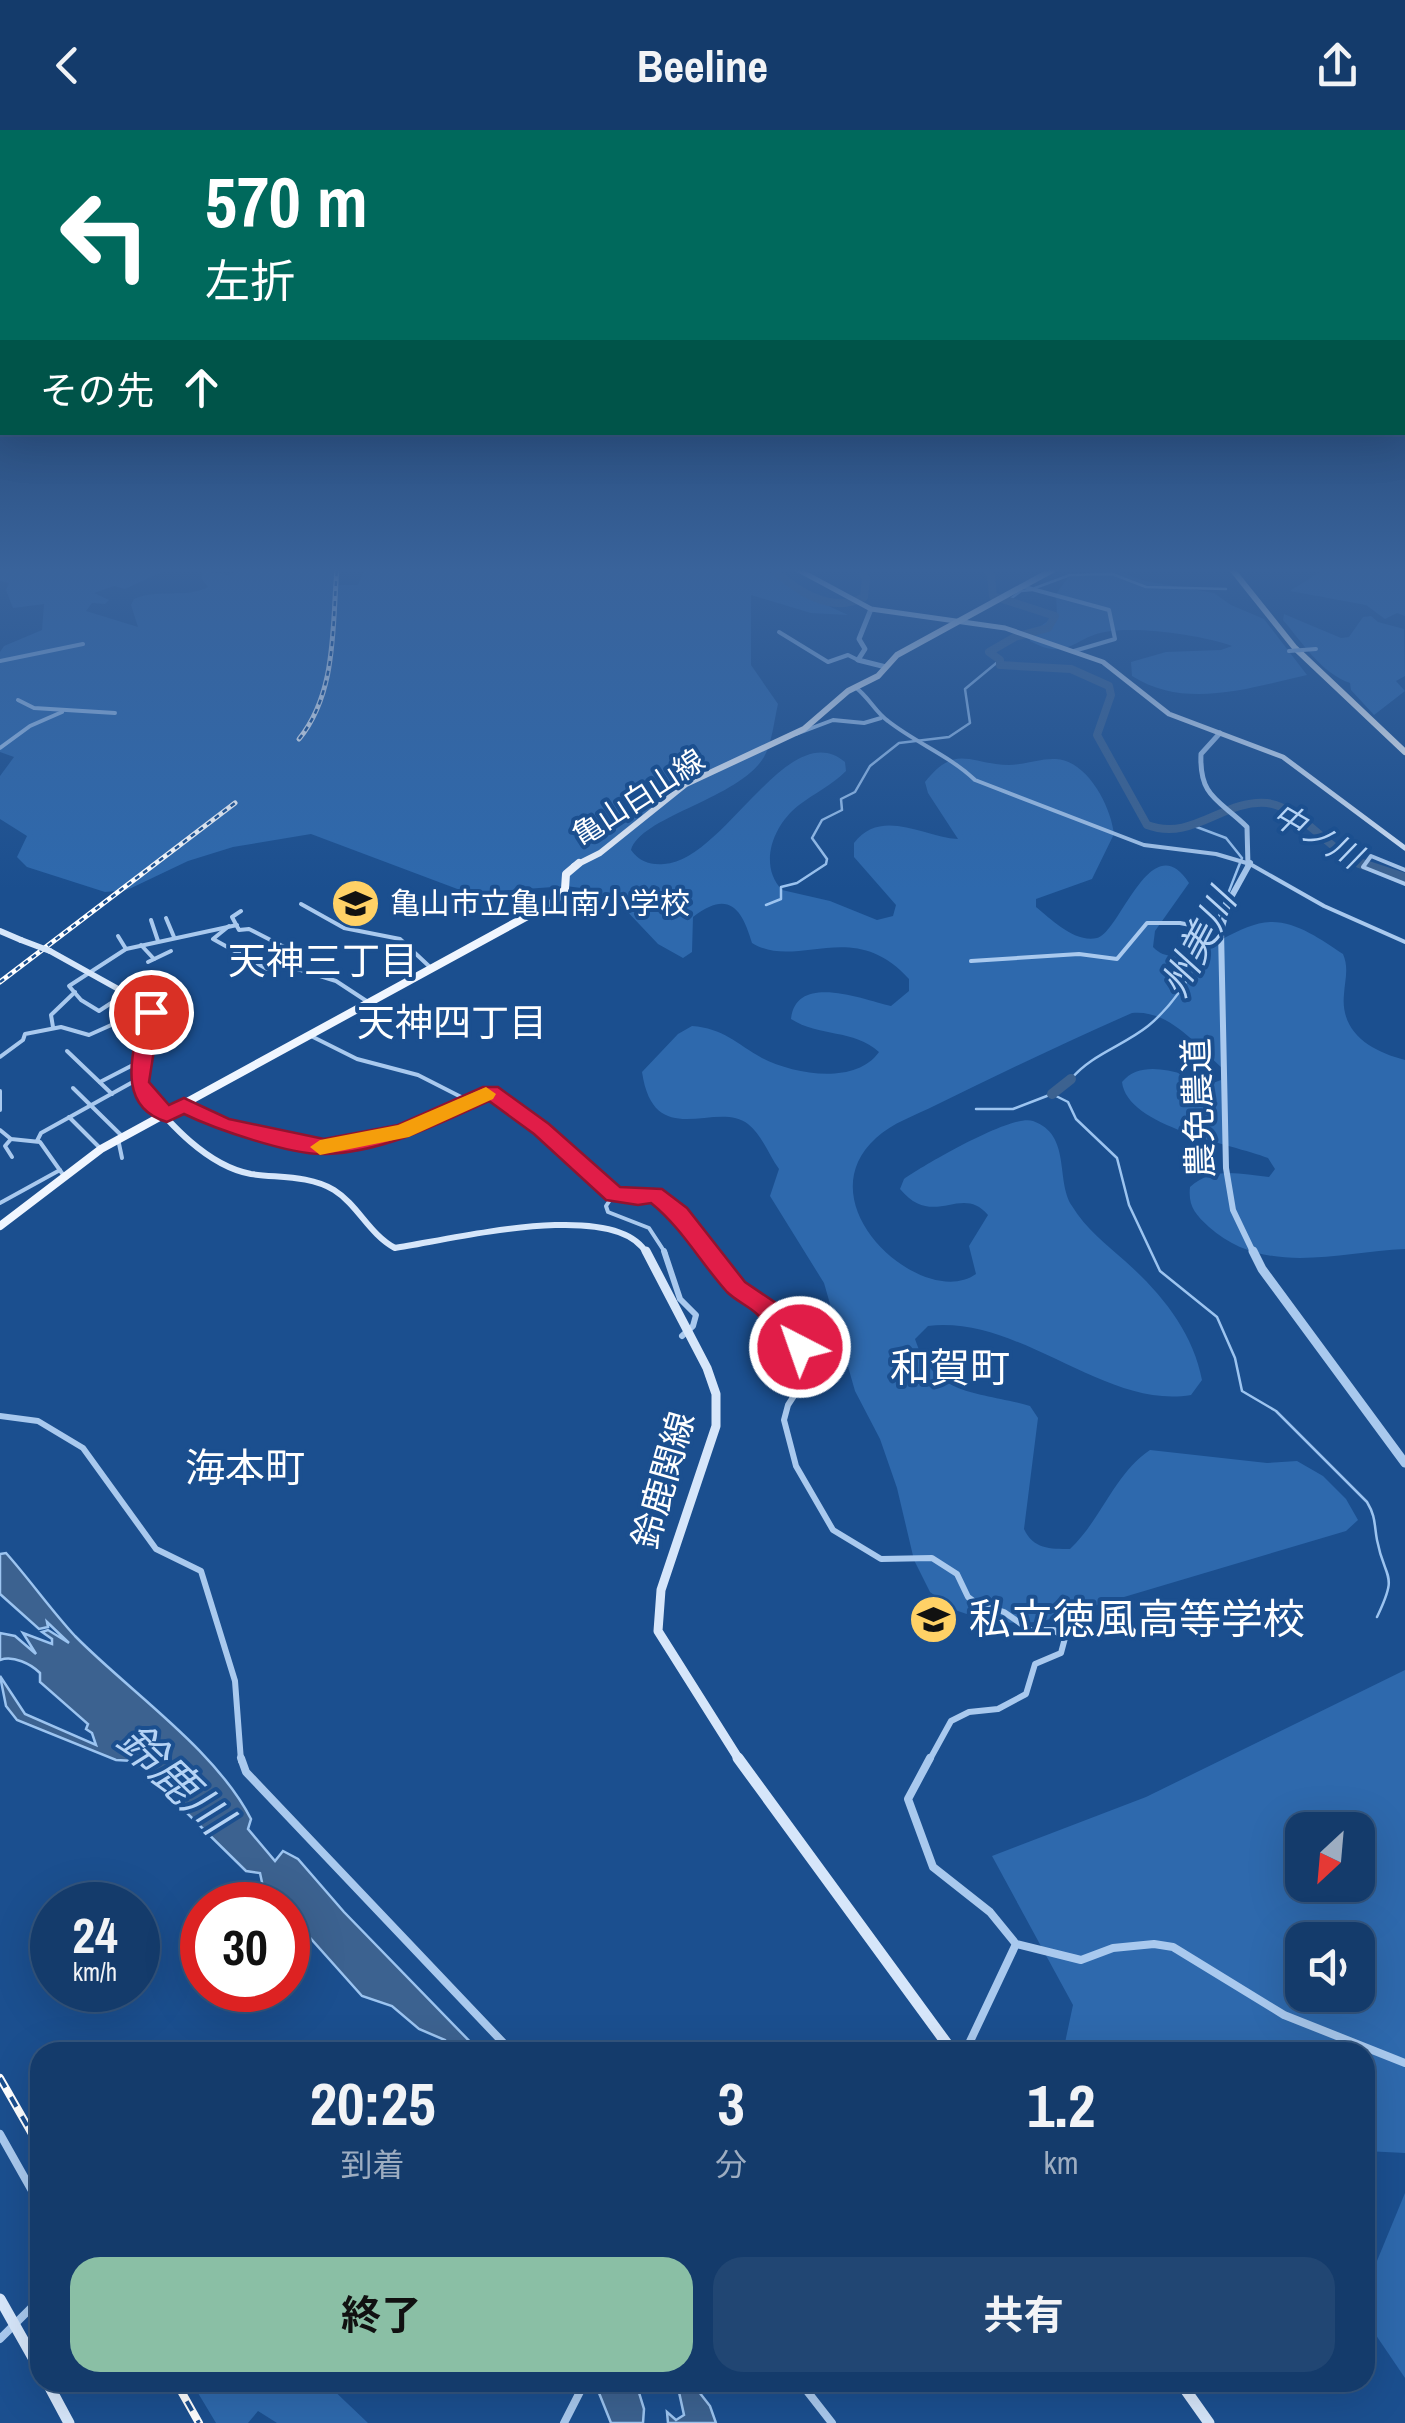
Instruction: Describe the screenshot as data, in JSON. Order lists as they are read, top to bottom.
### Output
{
  "streets": {
    "main road": ["亀山白山線", "鈴鹿関線"],
    "street": ["農免農道"]
  },
  "crossings": [
    ["亀山白山線", "鈴鹿関線"]
  ],
  "districts": [
    "天神三丁目",
    "天神四丁目",
    "和賀町",
    "海本町"
  ],
  "water": ["中ノ川", "州美川", "鈴鹿川"],
  "places": {
    "school or university": ["亀山市立亀山南小学校", "私立徳風高等学校"]
  },
  "north": "bottom left",
  "page": {
    "header": "Beeline",
    "turn": ["570 m", "左折"],
    "then": "その先",
    "speed": "24 km/h",
    "limit": "30",
    "eta": [
      "20:25",
      "到着",
      "3",
      "分",
      "1.2",
      "km"
    ],
    "buttons": ["終了", "共有"]
  }
}
